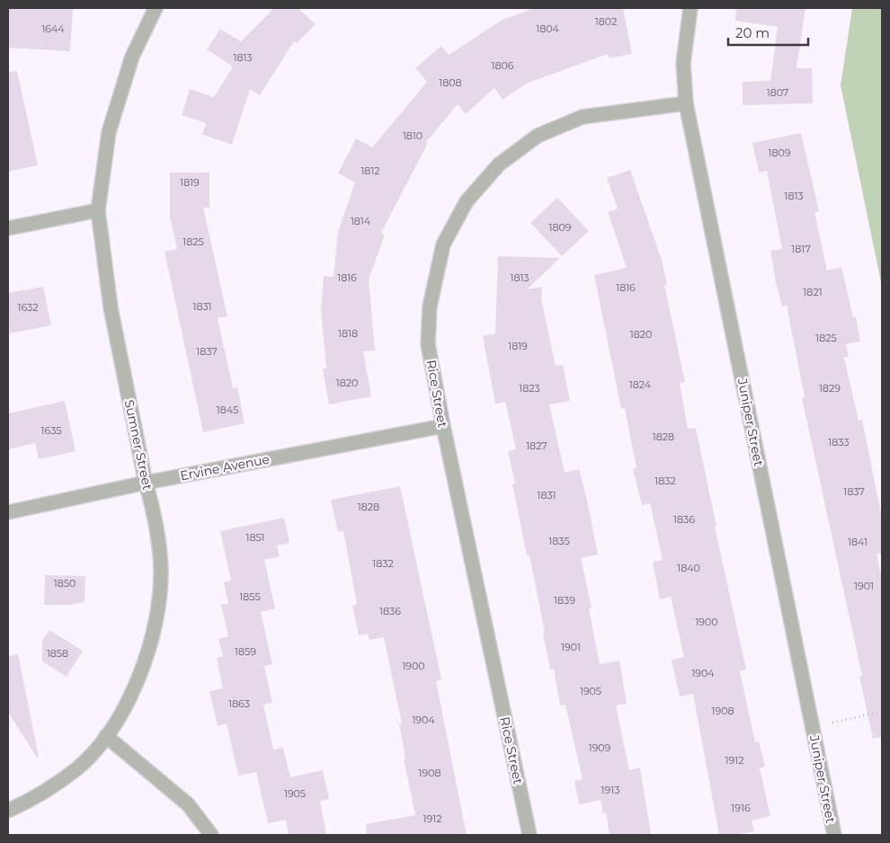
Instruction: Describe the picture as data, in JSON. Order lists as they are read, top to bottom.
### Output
{
  "streets": {
    "street": [
      "Rice Street",
      "Juniper Street",
      "Sumner Street",
      "Ervine Avenue"
    ]
  },
  "crossings": [
    ["Rice Street", "Juniper Street"],
    ["Rice Street", "Ervine Avenue"],
    ["Sumner Street", "Ervine Avenue"]
  ],
  "house_numbers": [
    "1802",
    "1644",
    "1804",
    "1813",
    "1806",
    "1808",
    "1807",
    "1810",
    "1809",
    "1812",
    "1819",
    "1813",
    "1814",
    "1809",
    "1825",
    "1817",
    "1816",
    "1813",
    "1816",
    "1821",
    "1831",
    "1632",
    "1818",
    "1820",
    "1825",
    "1819",
    "1837",
    "1820",
    "1824",
    "1823",
    "1829",
    "1845",
    "1635",
    "1828",
    "1833",
    "1827",
    "1832",
    "1837",
    "1831",
    "1828",
    "1836",
    "1851",
    "1835",
    "1841",
    "1832",
    "1840",
    "1850",
    "1901",
    "1855",
    "1839",
    "1836",
    "1900",
    "1901",
    "1859",
    "1858",
    "1900",
    "1904",
    "1905",
    "1863",
    "1908",
    "1904",
    "1909",
    "1912",
    "1908",
    "1913",
    "1905",
    "1916",
    "1912"
  ],
  "scale_bar": "20 m"
}
